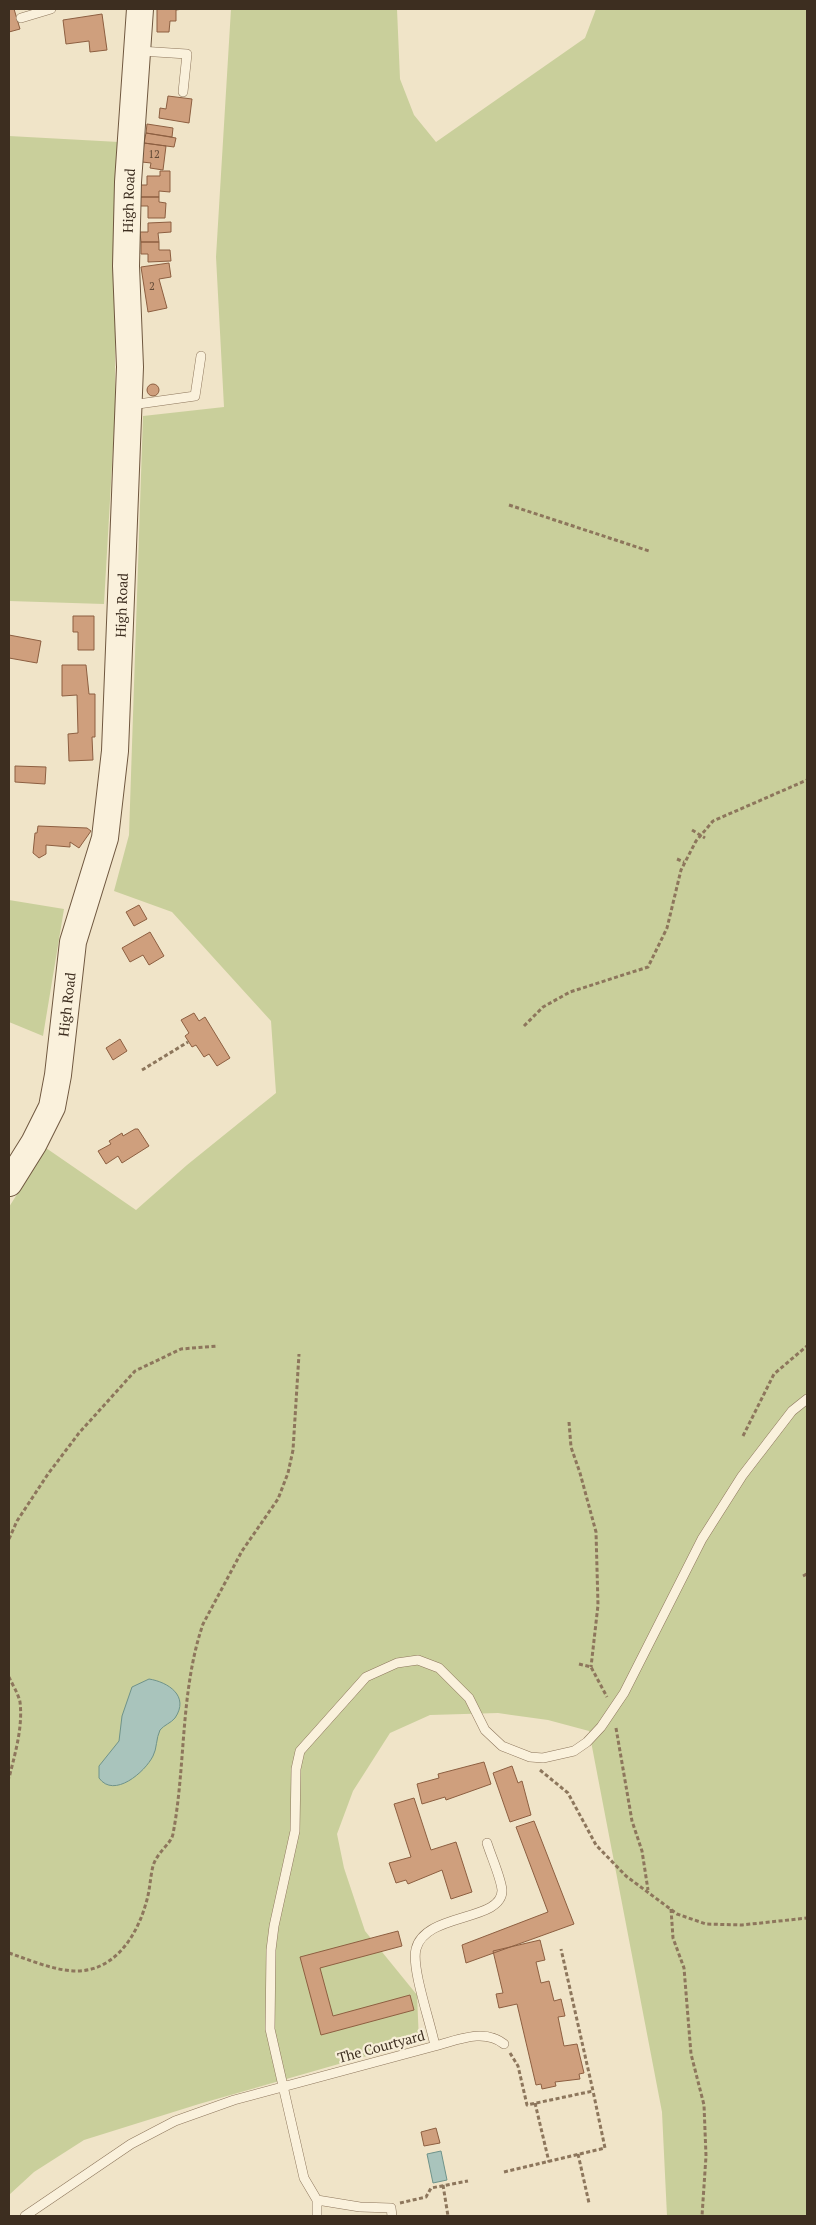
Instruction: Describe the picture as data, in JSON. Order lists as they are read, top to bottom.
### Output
{
  "streets": {
    "main road": ["High Road"],
    "lane": ["The Courtyard"]
  },
  "house_numbers": ["12", "2"]
}
